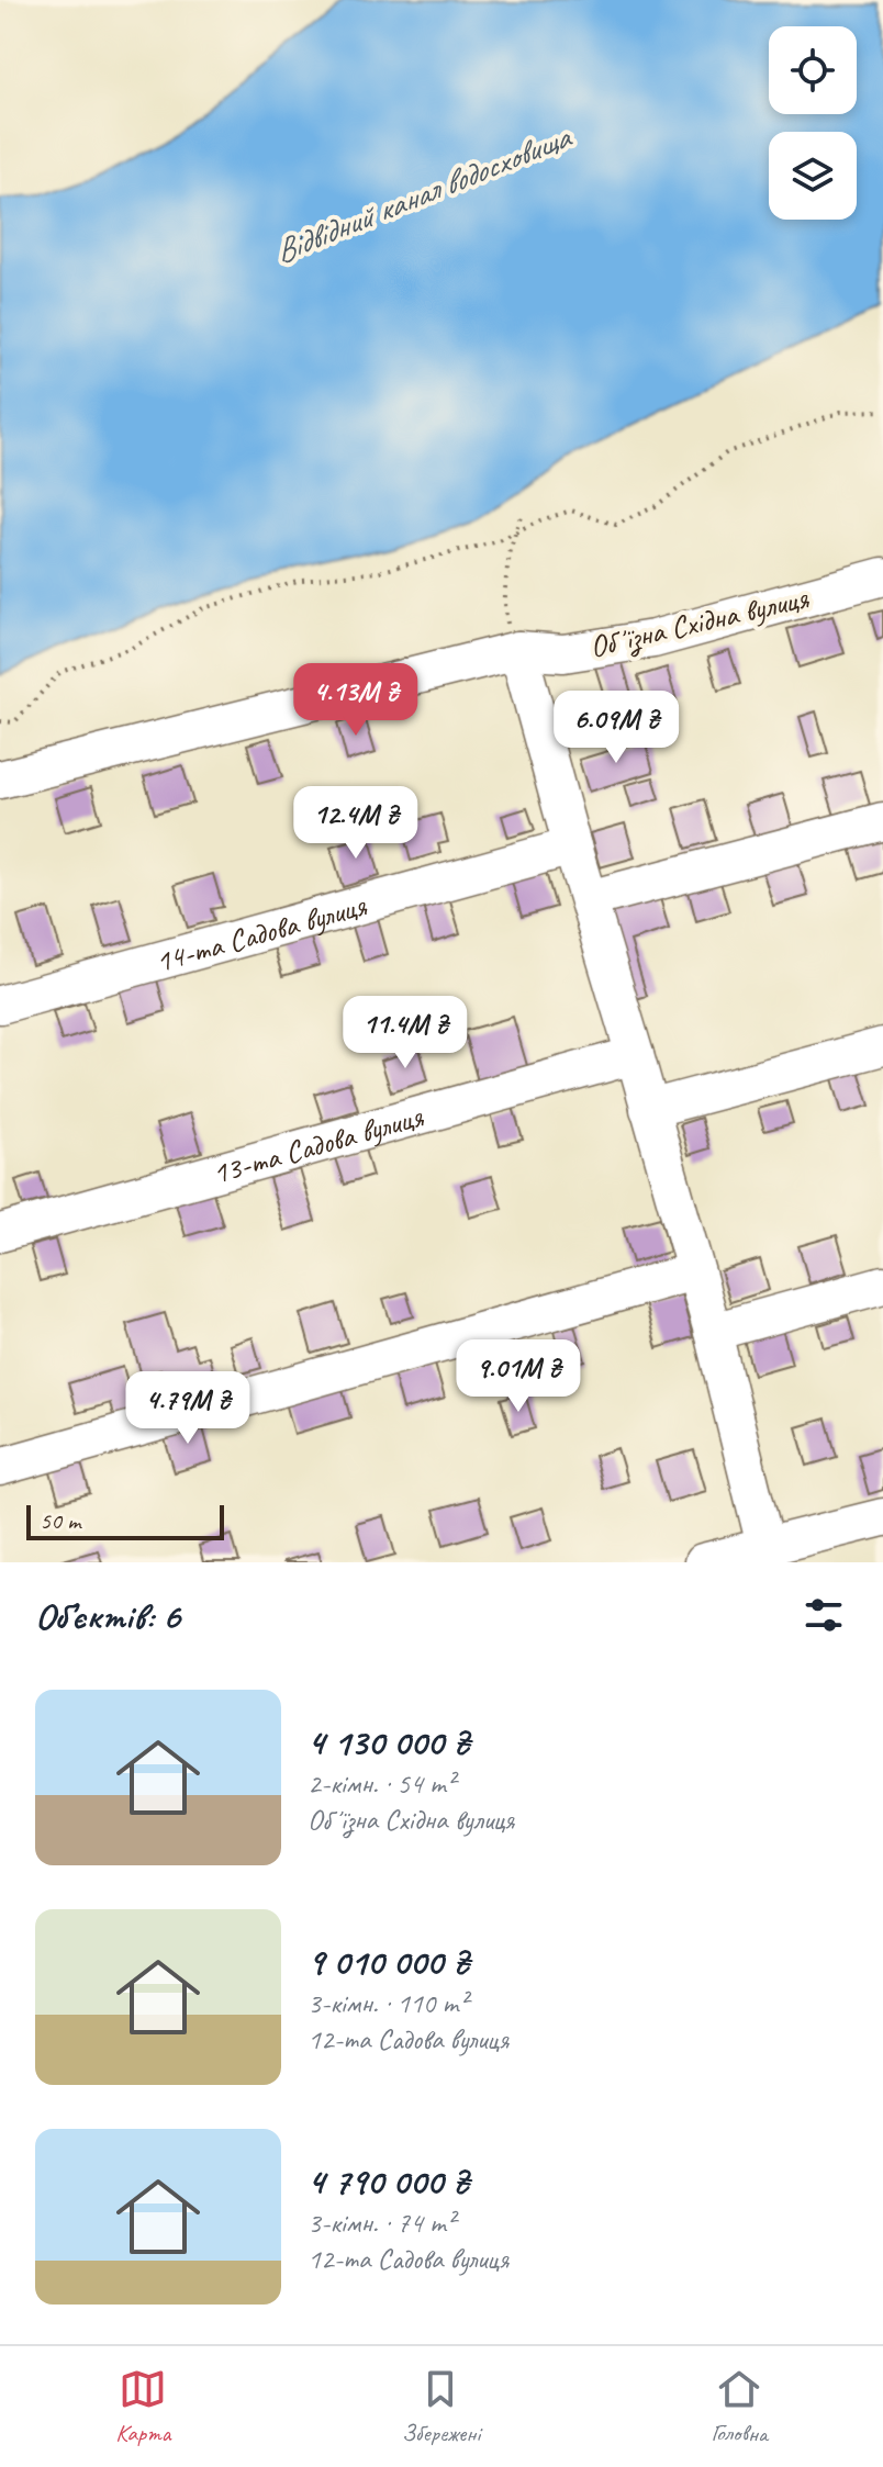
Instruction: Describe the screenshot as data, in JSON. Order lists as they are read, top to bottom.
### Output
{
  "streets": {
    "street": ["Обʼїзна Східна вулиця", "14-та Садова вулиця", "13-та Садова вулиця"]
  },
  "water": ["Відвідний канал водосховища"],
  "scale_bar": "50 m",
  "page": {
    "price": [
      "4.13M ₴",
      "6.09M ₴",
      "12.4M ₴",
      "11.4M ₴",
      "9.01M ₴",
      "4.79M ₴"
    ],
    "scale": "50 m",
    "heading": "Об’єктів: 6",
    "list": [
      {
        "name": "4 130 000 ₴",
        "note": "2-кімн. · 54 m² · Обʼїзна Східна вулиця"
      },
      {
        "name": "9 010 000 ₴",
        "note": "3-кімн. · 110 m² · 12-та Садова вулиця"
      },
      {
        "name": "4 790 000 ₴",
        "note": "3-кімн. · 74 m² · 12-та Садова вулиця"
      }
    ],
    "tabs": ["Карта", "Збережені", "Головна"]
  }
}
